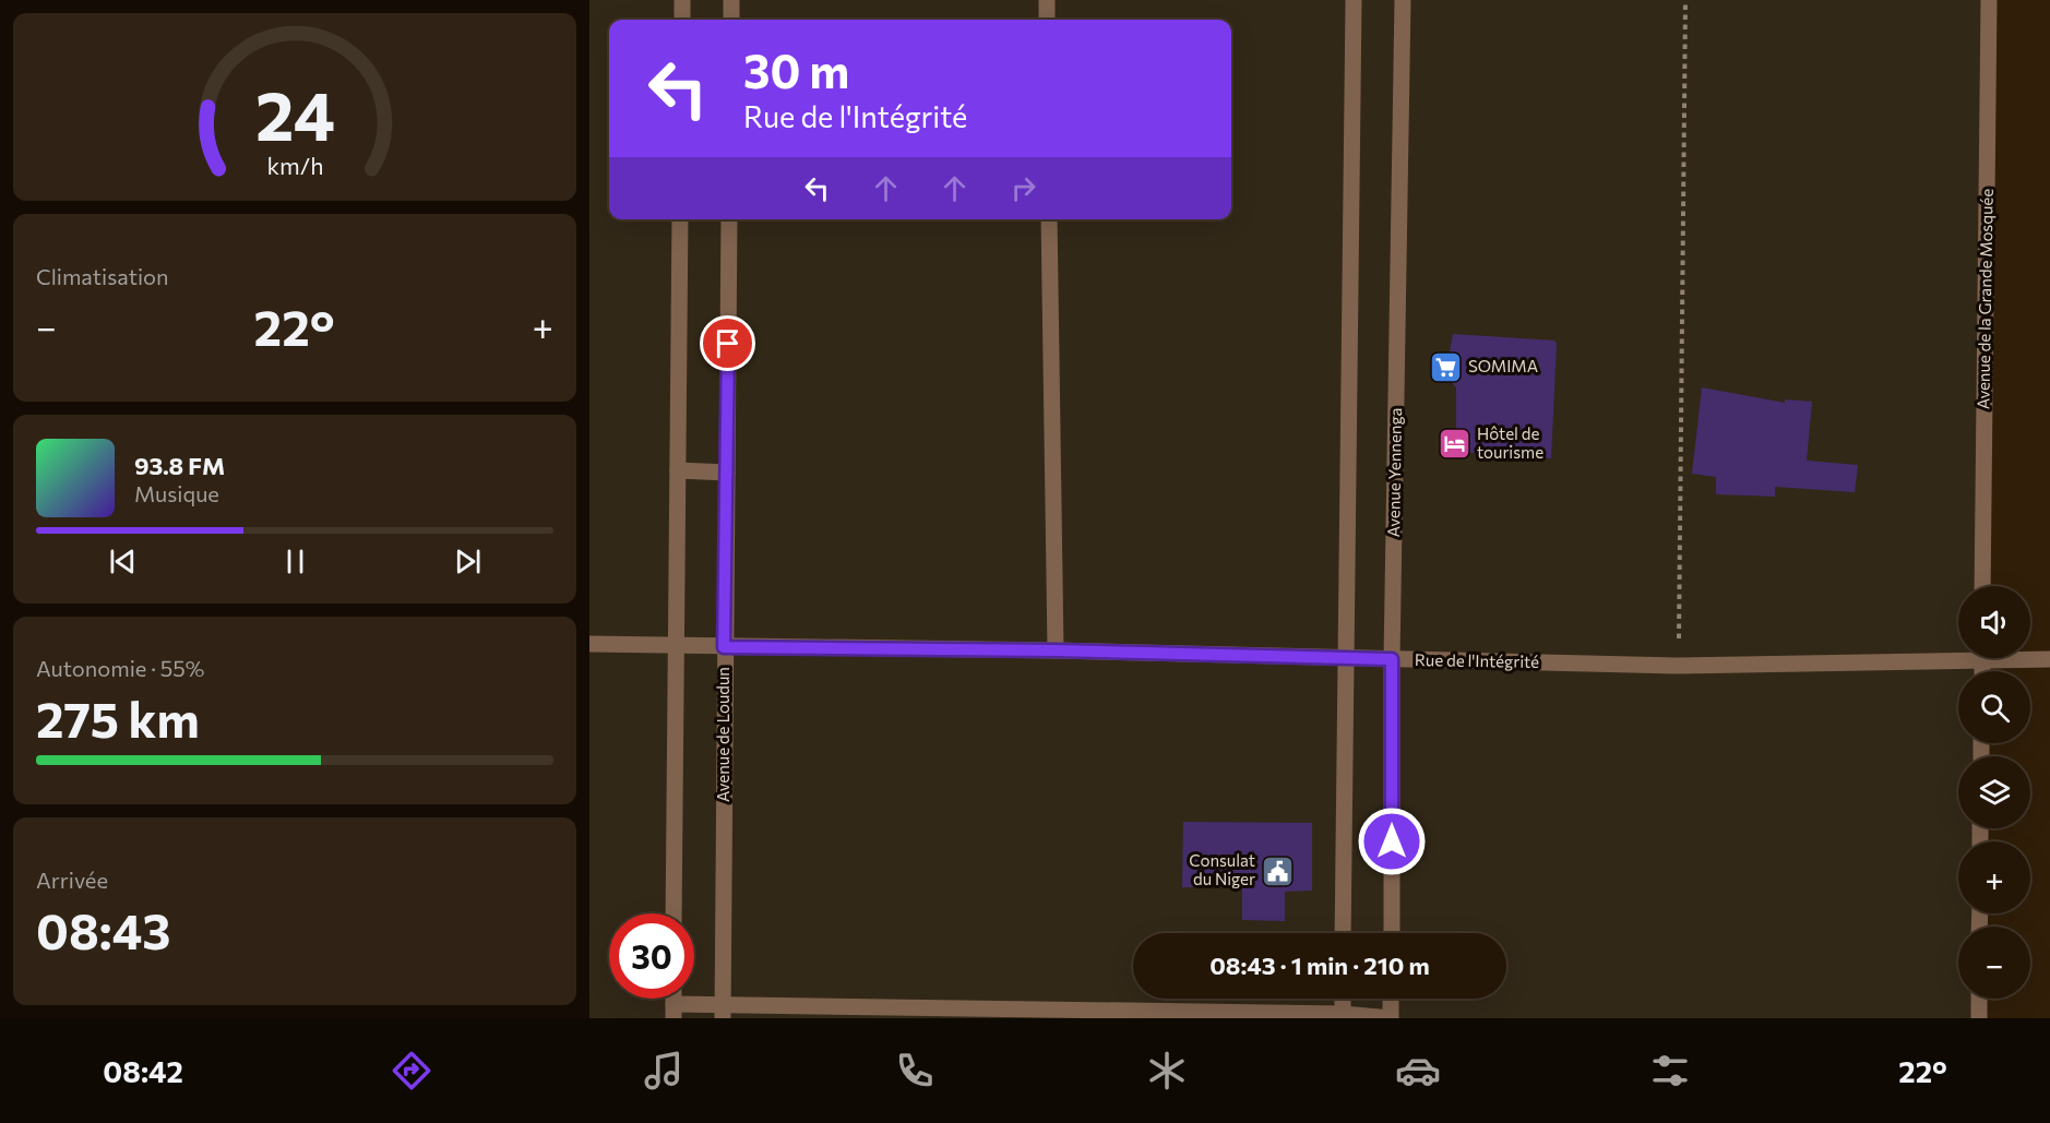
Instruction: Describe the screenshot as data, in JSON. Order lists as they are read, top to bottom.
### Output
{
  "streets": {
    "street": [
      "Avenue de la Grande Mosquée",
      "Avenue Yennenga",
      "Rue de l'Intégrité",
      "Avenue de Loudun"
    ]
  },
  "crossings": [
    ["Avenue Yennenga", "Rue de l'Intégrité"],
    ["Rue de l'Intégrité", "Avenue de Loudun"]
  ],
  "places": {
    "supermarket": ["SOMIMA"],
    "hotel": ["Hôtel de tourisme"],
    "public building": ["Consulat du Niger"]
  },
  "page": {
    "turn": ["30 m", "Rue de l'Intégrité"],
    "tile": [
      "Climatisation",
      ["Autonomie · 55%", "275 km"],
      ["Arrivée", "08:43"]
    ],
    "heat": ["−", "22°", "+"],
    "song": ["93.8 FM", "Musique"],
    "map_buttons": ["+", "−"],
    "limit": "30",
    "trip": "08:43 · 1 min · 210 m",
    "tabs": ["08:42", "22°"],
    "gauge": ["24", "km/h"]
  }
}
